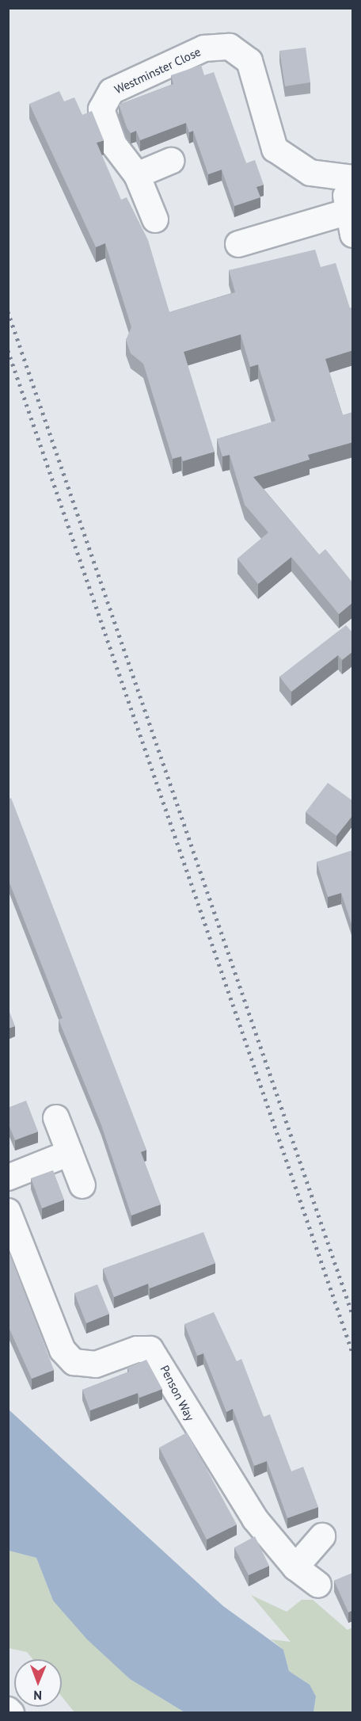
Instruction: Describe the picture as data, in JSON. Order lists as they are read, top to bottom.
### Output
{
  "streets": {
    "street": ["Westminster Close", "Penson Way"]
  },
  "north": "bottom"
}
